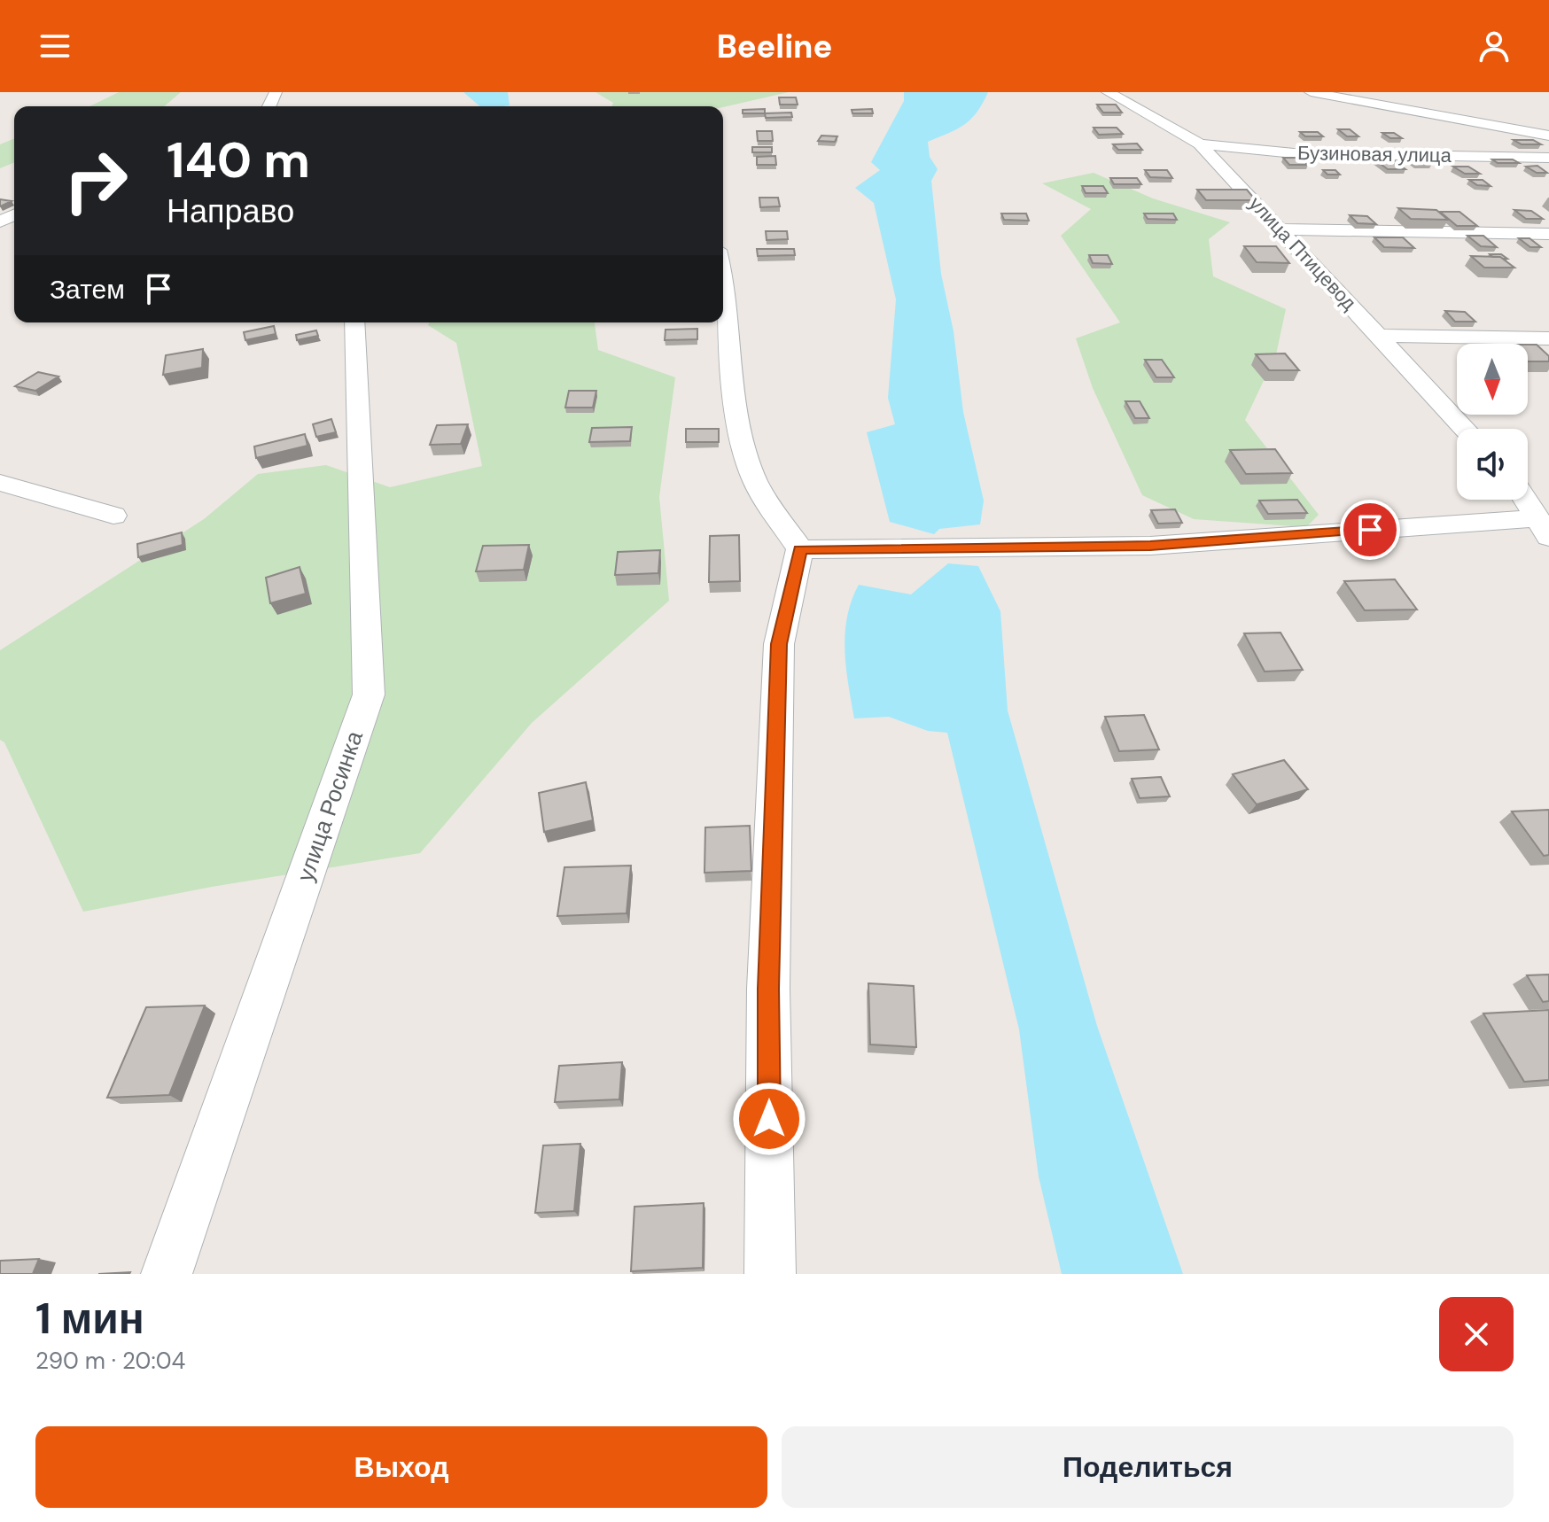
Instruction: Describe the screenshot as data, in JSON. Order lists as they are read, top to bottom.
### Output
{
  "streets": {
    "street": ["Бузиновая улица", "улица Птицевод", "улица Росинка"]
  },
  "crossings": [
    ["Бузиновая улица", "улица Птицевод"]
  ],
  "north": "bottom",
  "page": {
    "header": "Beeline",
    "turn": ["140 m", "Направо"],
    "then": "Затем",
    "heading": ["1 мин", "290 m · 20:04"],
    "buttons": ["Выход", "Поделиться"]
  }
}
